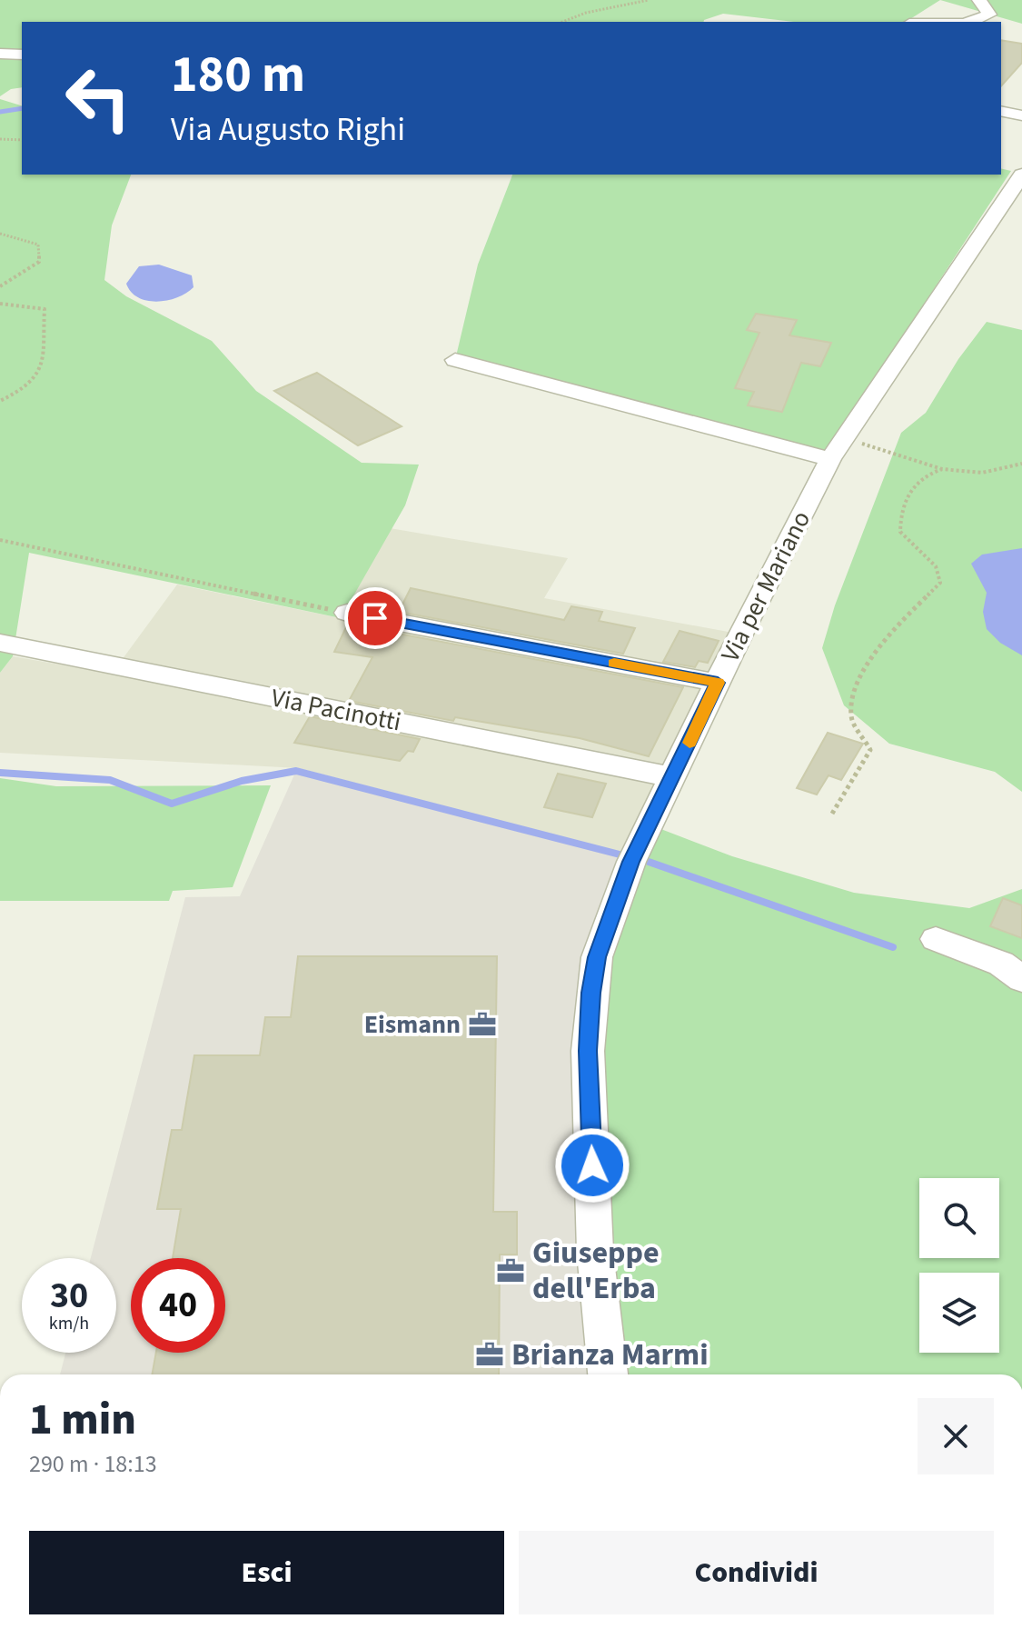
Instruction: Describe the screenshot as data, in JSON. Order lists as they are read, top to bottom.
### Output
{
  "streets": {
    "street": ["Via per Mariano", "Via Pacinotti"]
  },
  "crossings": [
    ["Via per Mariano", "Via Pacinotti"]
  ],
  "places": {
    "office": ["Eismann", "Giuseppe dell'Erba", "Brianza Marmi"]
  },
  "page": {
    "turn": ["180 m", "Via Augusto Righi"],
    "speed": "30 km/h",
    "limit": "40",
    "heading": ["1 min", "290 m · 18:13"],
    "buttons": ["Esci", "Condividi"]
  }
}
